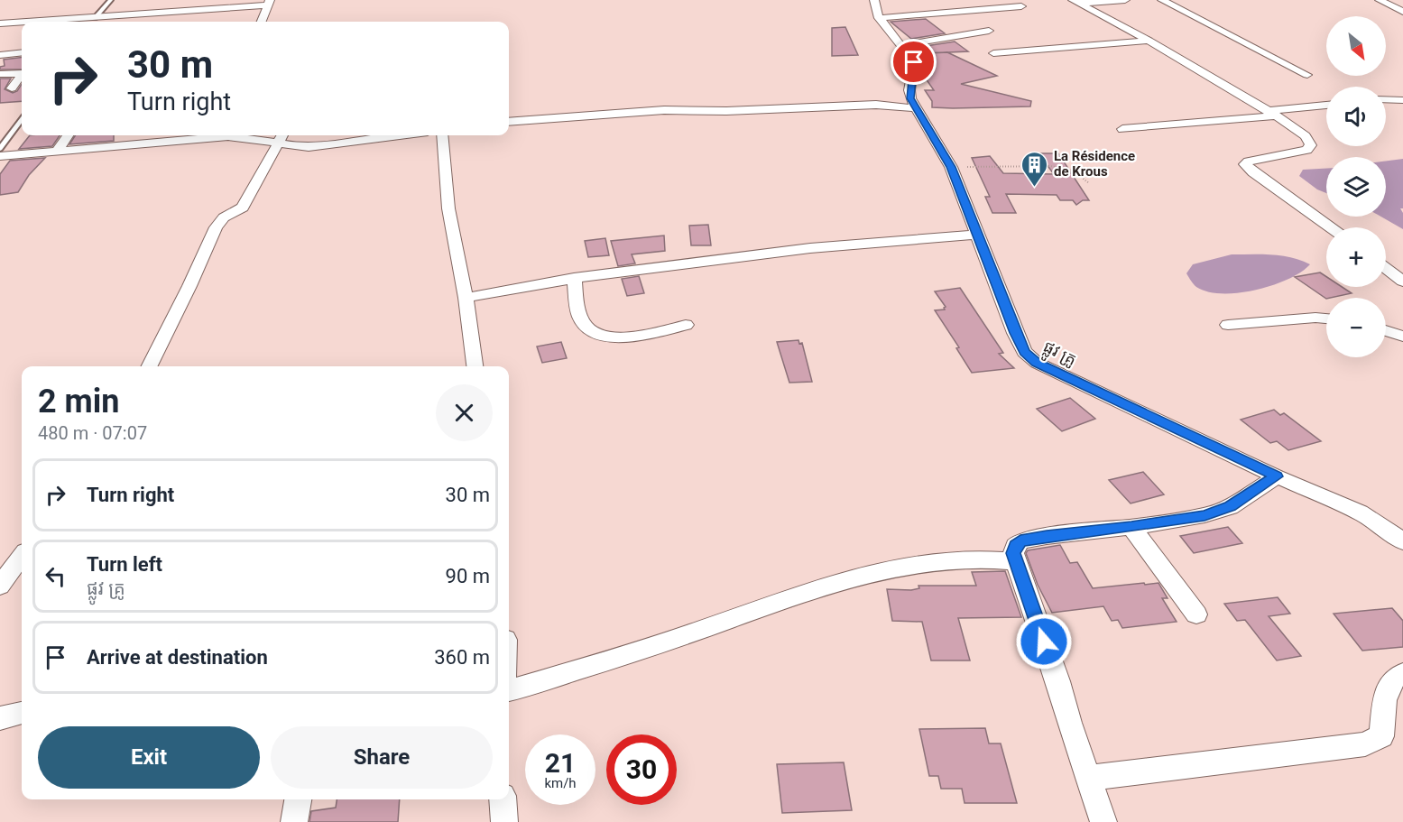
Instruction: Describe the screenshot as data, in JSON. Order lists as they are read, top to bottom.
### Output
{
  "streets": {
    "street": ["ផ្លូវ គ្រូ"]
  },
  "places": {
    "building": ["La Résidence de Krous"]
  },
  "north": "bottom right",
  "page": {
    "map_buttons": ["+", "−"],
    "turn": ["30 m", "Turn right"],
    "heading": ["2 min", "480 m · 07:07"],
    "list": [
      {
        "name": "Turn right",
        "value": "30 m"
      },
      {
        "name": "Turn left",
        "note": "ផ្លូវ គ្រូ",
        "value": "90 m"
      },
      {
        "name": "Arrive at destination",
        "value": "360 m"
      }
    ],
    "buttons": ["Exit", "Share"],
    "speed": "21 km/h",
    "limit": "30"
  }
}
